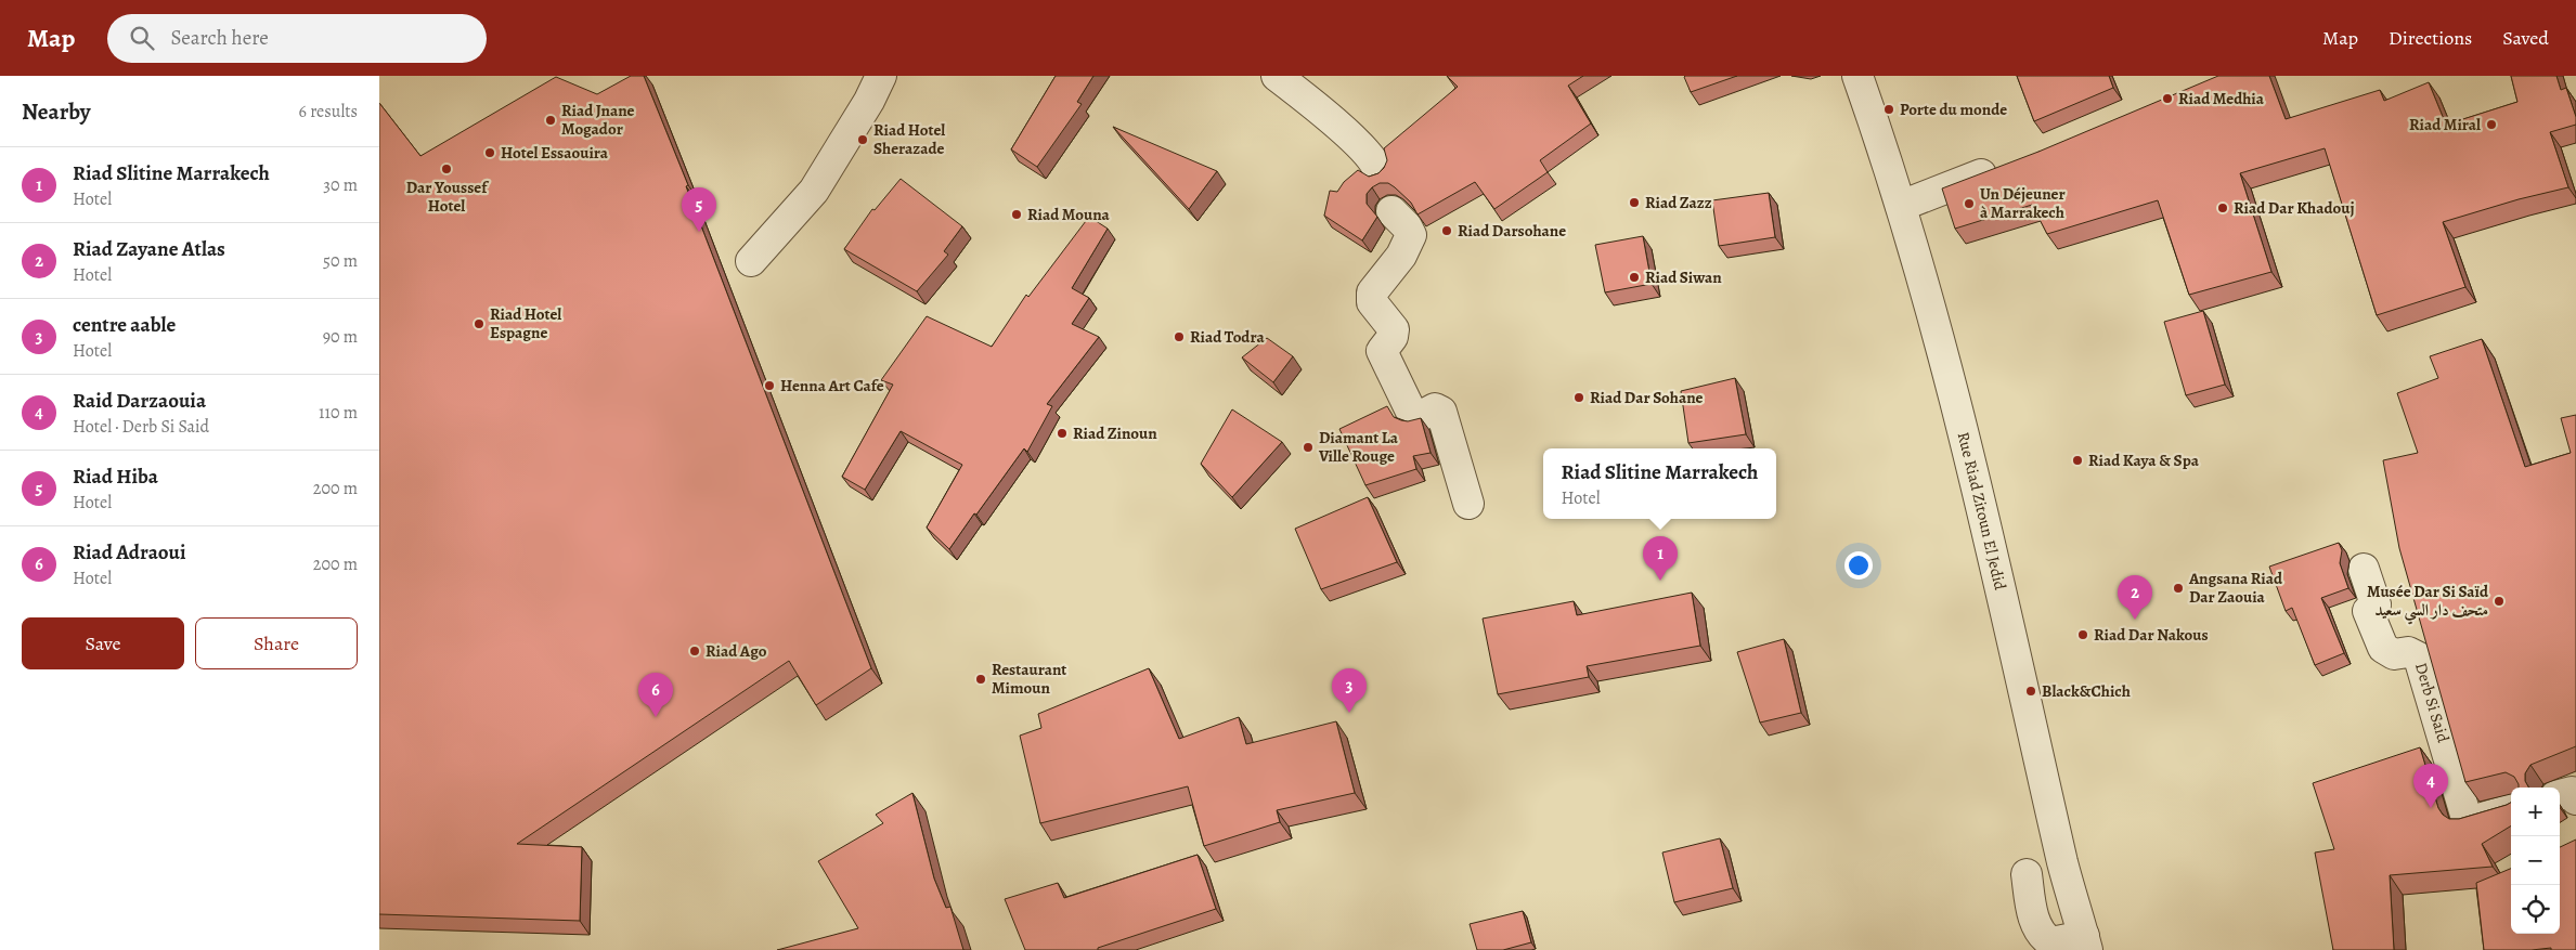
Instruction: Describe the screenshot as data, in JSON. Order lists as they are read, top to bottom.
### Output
{
  "streets": {
    "street": ["Rue Riad Zitoun El Jedid", "Derb Si Said"]
  },
  "places": [
    "Riad Medhia",
    "Porte du monde",
    "Riad Jnane Mogador",
    "Riad Miral",
    "Riad Hotel Sherazade",
    "Hotel Essaouira",
    "Dar Youssef Hotel",
    "Riad Zazz",
    "Un Déjeuner à Marrakech",
    "Riad Dar Khadouj",
    "Riad Mouna",
    "Riad Darsohane",
    "Riad Siwan",
    "Riad Hotel Espagne",
    "Riad Todra",
    "Henna Art Cafe",
    "Riad Dar Sohane",
    "Riad Zinoun",
    "Diamant La Ville Rouge",
    "Riad Kaya & Spa",
    "Angsana Riad Dar Zaouia",
    "Musée Dar Si Saïd متحف دار السي سعيد",
    "Riad Dar Nakous",
    "Riad Ago",
    "Restaurant Mimoun",
    "Black&Chich"
  ],
  "page": {
    "header": "Map",
    "search": "Search here",
    "nav": ["Map", "Directions", "Saved"],
    "heading": ["Nearby", "6 results"],
    "list": [
      {
        "mark": "1",
        "name": "Riad Slitine Marrakech",
        "note": "Hotel",
        "value": "30 m"
      },
      {
        "mark": "2",
        "name": "Riad Zayane Atlas",
        "note": "Hotel",
        "value": "50 m"
      },
      {
        "mark": "3",
        "name": "centre aable",
        "note": "Hotel",
        "value": "90 m"
      },
      {
        "mark": "4",
        "name": "Raid Darzaouia",
        "note": "Hotel · Derb Si Said",
        "value": "110 m"
      },
      {
        "mark": "5",
        "name": "Riad Hiba",
        "note": "Hotel",
        "value": "200 m"
      },
      {
        "mark": "6",
        "name": "Riad Adraoui",
        "note": "Hotel",
        "value": "200 m"
      }
    ],
    "pins": [
      "5",
      "1",
      "2",
      "3",
      "6",
      "4"
    ],
    "popup": ["Riad Slitine Marrakech", "Hotel"],
    "buttons": ["Save", "Share"],
    "map_buttons": ["+", "−"]
  }
}
